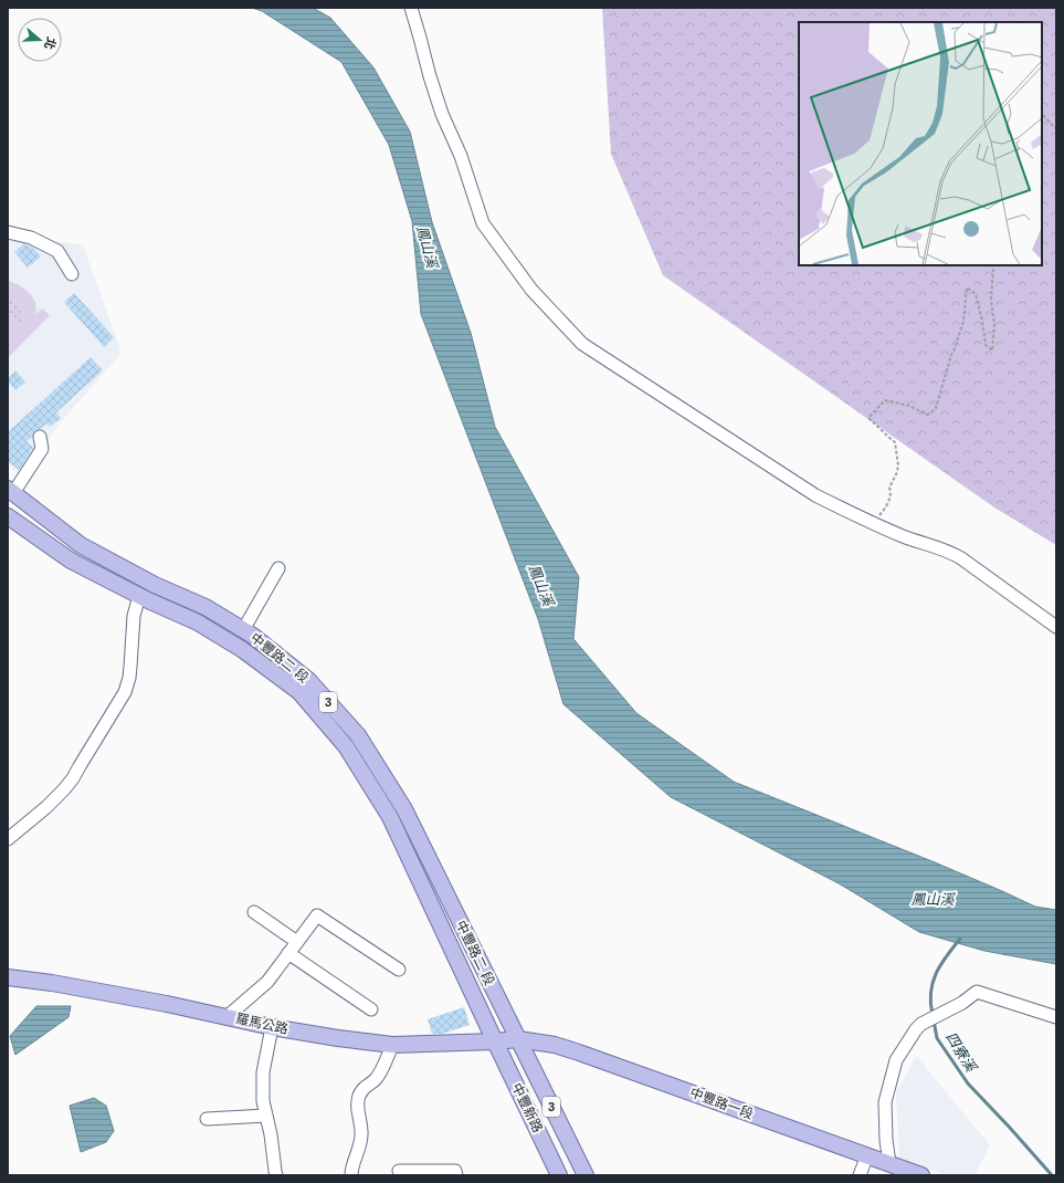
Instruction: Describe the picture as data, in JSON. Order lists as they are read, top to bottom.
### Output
{
  "streets": {
    "main road": [
      "中豐路二 段",
      "3",
      "羅馬公路",
      "中豐路一段",
      "中豐新路"
    ]
  },
  "crossings": [
    ["中豐路二 段", "羅馬公路"],
    ["中豐路二 段", "中豐路一段"],
    ["中豐路二 段", "中豐新路"],
    ["羅馬公路", "中豐路一段"],
    ["羅馬公路", "中豐新路"],
    ["中豐路一段", "中豐新路"]
  ],
  "water": ["鳳山溪", "四寮溪"],
  "north": "right"
}
